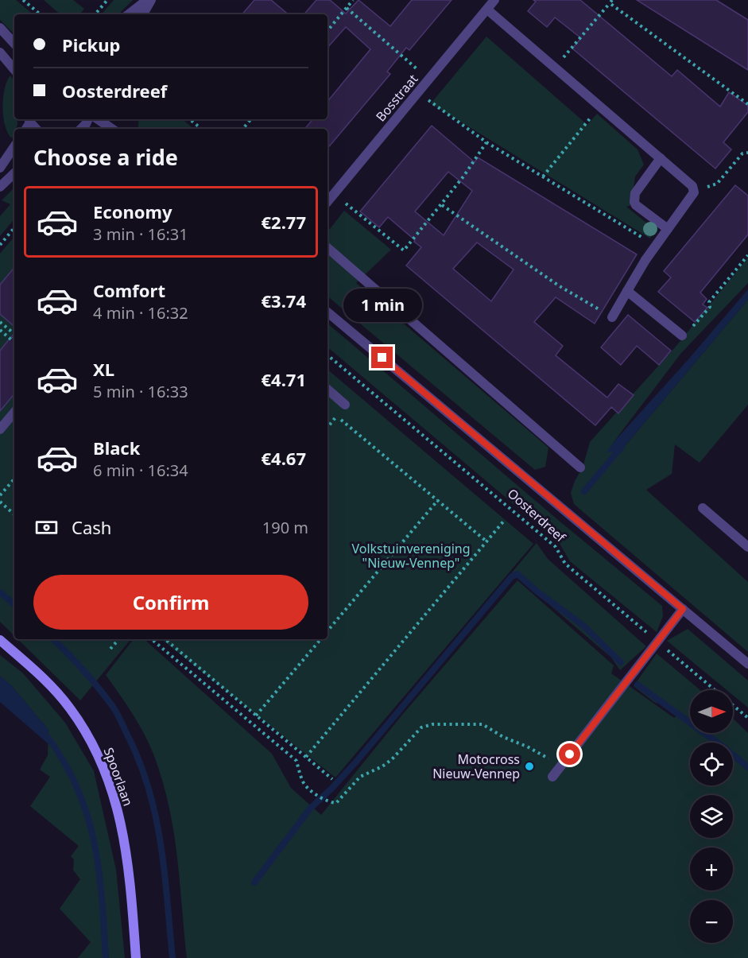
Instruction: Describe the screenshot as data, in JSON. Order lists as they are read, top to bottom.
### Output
{
  "streets": {
    "main road": ["Spoorlaan"],
    "street": ["Bosstraat", "Oosterdreef"]
  },
  "parks": ["Volkstuinvereniging \"Nieuw-Vennep\""],
  "places": ["Motocross Nieuw-Vennep"],
  "north": "right",
  "page": {
    "banner": ["Pickup", "Oosterdreef"],
    "heading": "Choose a ride",
    "list": [
      {
        "name": "Economy",
        "note": "3 min · 16:31",
        "value": "€2.77"
      },
      {
        "name": "Comfort",
        "note": "4 min · 16:32",
        "value": "€3.74"
      },
      {
        "name": "XL",
        "note": "5 min · 16:33",
        "value": "€4.71"
      },
      {
        "name": "Black",
        "note": "6 min · 16:34",
        "value": "€4.67"
      }
    ],
    "bubble": "1 min",
    "pay": ["Cash", "190 m"],
    "buttons": "Confirm",
    "map_buttons": ["+", "−"]
  }
}
